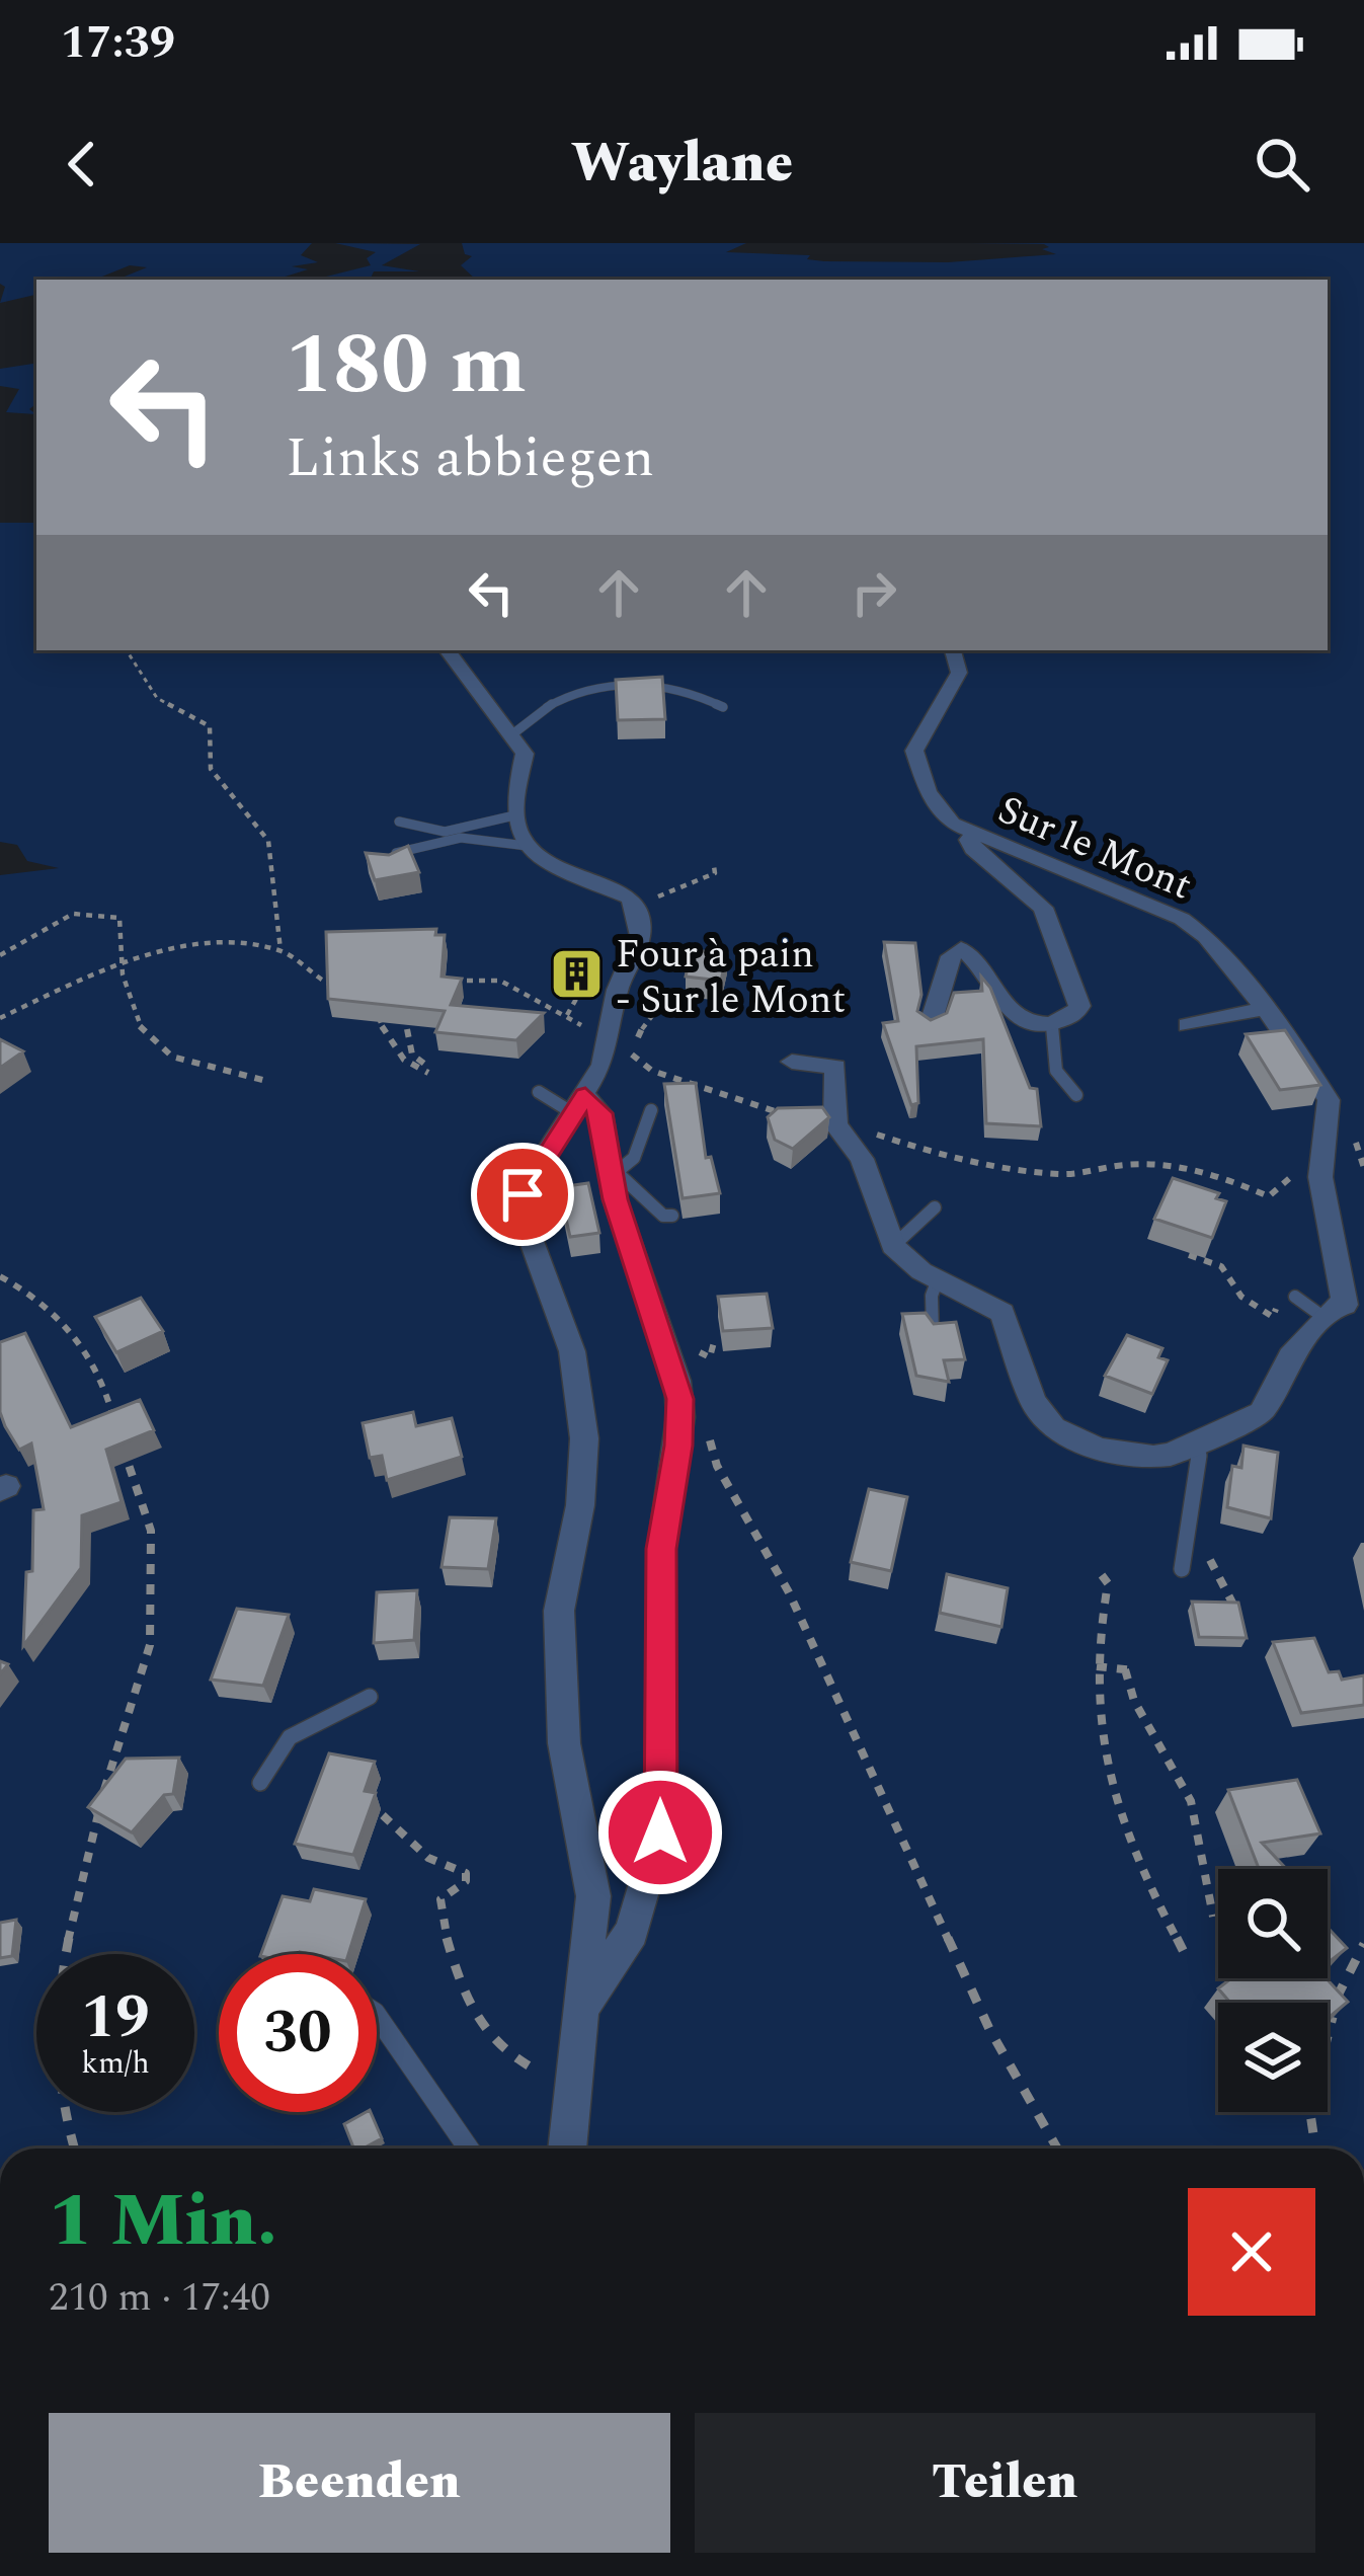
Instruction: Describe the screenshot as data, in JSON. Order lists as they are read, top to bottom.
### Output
{
  "streets": {
    "street": ["Sur le Mont"]
  },
  "places": {
    "building": ["Four à pain - Sur le Mont"]
  },
  "page": {
    "status": "17:39",
    "header": "Waylane",
    "turn": ["180 m", "Links abbiegen"],
    "speed": "19 km/h",
    "limit": "30",
    "heading": ["1 Min.", "210 m · 17:40"],
    "buttons": ["Beenden", "Teilen"]
  }
}
